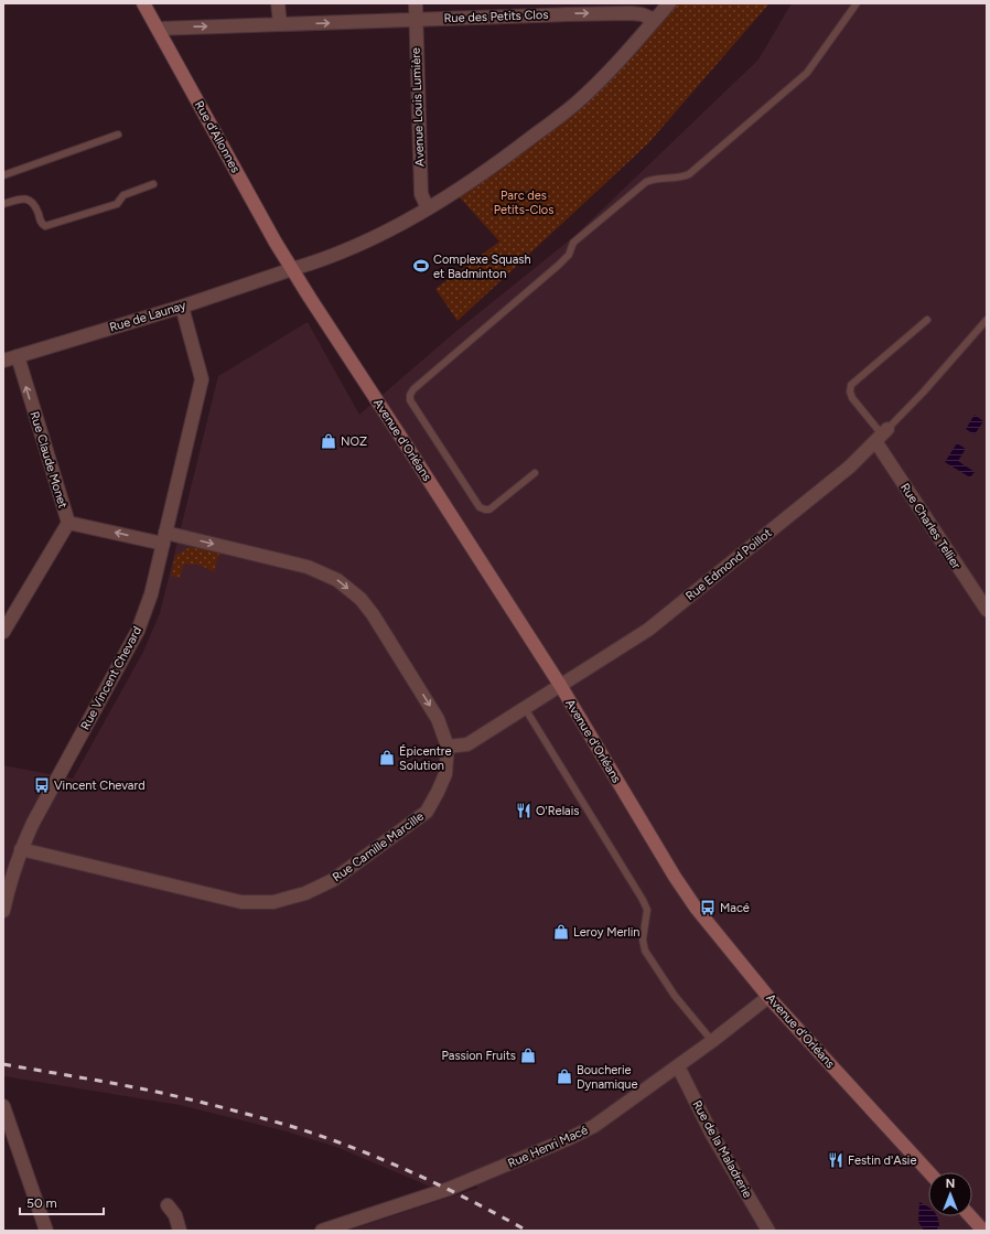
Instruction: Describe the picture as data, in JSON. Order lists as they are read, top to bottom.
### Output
{
  "streets": {
    "main road": ["Rue d'Allonnes", "Avenue d'Orléans"],
    "street": [
      "Rue des Petits Clos",
      "Avenue Louis Lumière",
      "Rue de Launay",
      "Rue Claude Monet",
      "Rue Charles Tellier",
      "Rue Edmond Poillot",
      "Rue Vincent Chevard",
      "Rue Camille Marcille",
      "Rue Henri Macé",
      "Rue de la Maladrerie"
    ]
  },
  "crossings": [
    ["Rue des Petits Clos", "Avenue Louis Lumière"],
    ["Rue des Petits Clos", "Rue d'Allonnes"],
    ["Rue des Petits Clos", "Rue de Launay"],
    ["Avenue Louis Lumière", "Rue de Launay"],
    ["Rue d'Allonnes", "Rue de Launay"],
    ["Rue d'Allonnes", "Avenue d'Orléans"],
    ["Rue de Launay", "Avenue d'Orléans"],
    ["Rue de Launay", "Rue Claude Monet"],
    ["Rue de Launay", "Rue Vincent Chevard"],
    ["Avenue d'Orléans", "Rue Edmond Poillot"],
    ["Avenue d'Orléans", "Rue Henri Macé"],
    ["Rue Claude Monet", "Rue Vincent Chevard"],
    ["Rue Claude Monet", "Rue Camille Marcille"],
    ["Rue Charles Tellier", "Rue Edmond Poillot"],
    ["Rue Edmond Poillot", "Rue Camille Marcille"],
    ["Rue Vincent Chevard", "Rue Camille Marcille"],
    ["Rue Henri Macé", "Rue de la Maladrerie"]
  ],
  "one_way": ["Rue des Petits Clos", "Rue Claude Monet", "Rue Camille Marcille"],
  "parks": ["Parc des Petits-Clos"],
  "places": {
    "sports": ["Complexe Squash et Badminton"],
    "shop": [
      "NOZ",
      "Épicentre Solution",
      "Leroy Merlin",
      "Passion Fruits",
      "Boucherie Dynamique"
    ],
    "bus stop": ["Vincent Chevard", "Macé"],
    "restaurant": ["O'Relais", "Festin d'Asie"]
  },
  "scale_bar": "50 m",
  "north": "top"
}
